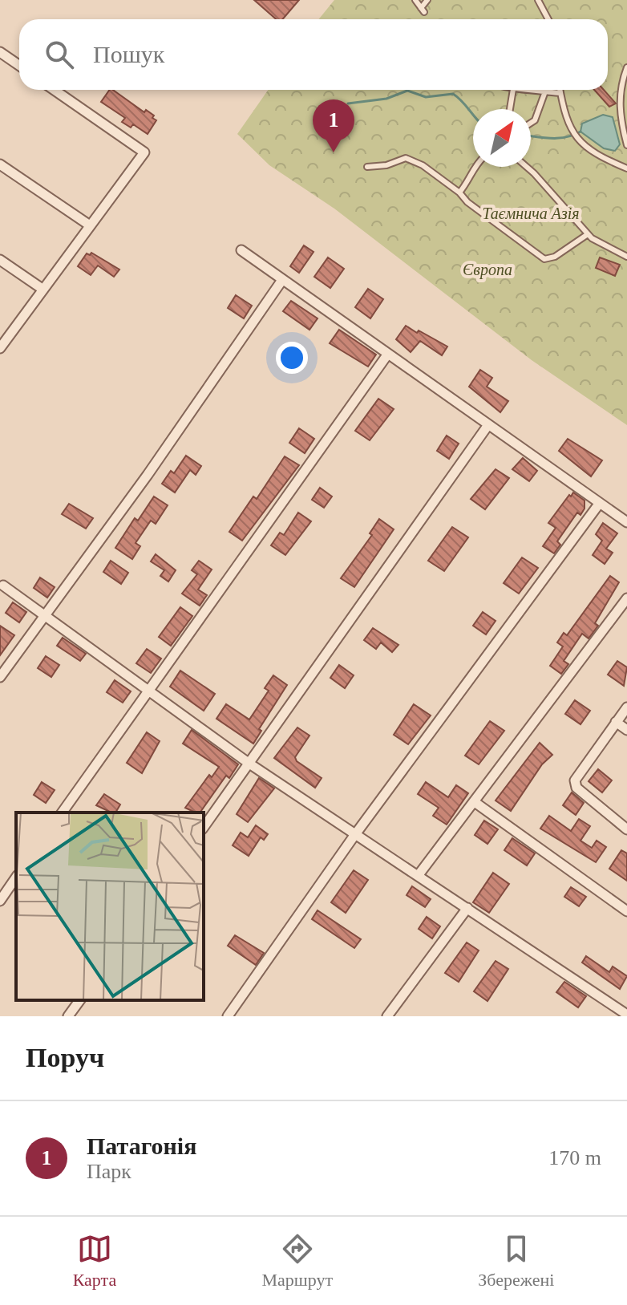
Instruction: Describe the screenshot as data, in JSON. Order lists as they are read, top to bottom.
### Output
{
  "parks": ["Таємнича Азія", "Європа"],
  "north": "top right",
  "page": {
    "search": "Пошук",
    "pins": "1",
    "heading": "Поруч",
    "list": [
      {
        "mark": "1",
        "name": "Патагонія",
        "note": "Парк",
        "value": "170 m"
      }
    ],
    "nav": ["Карта", "Маршрут", "Збережені"]
  }
}
